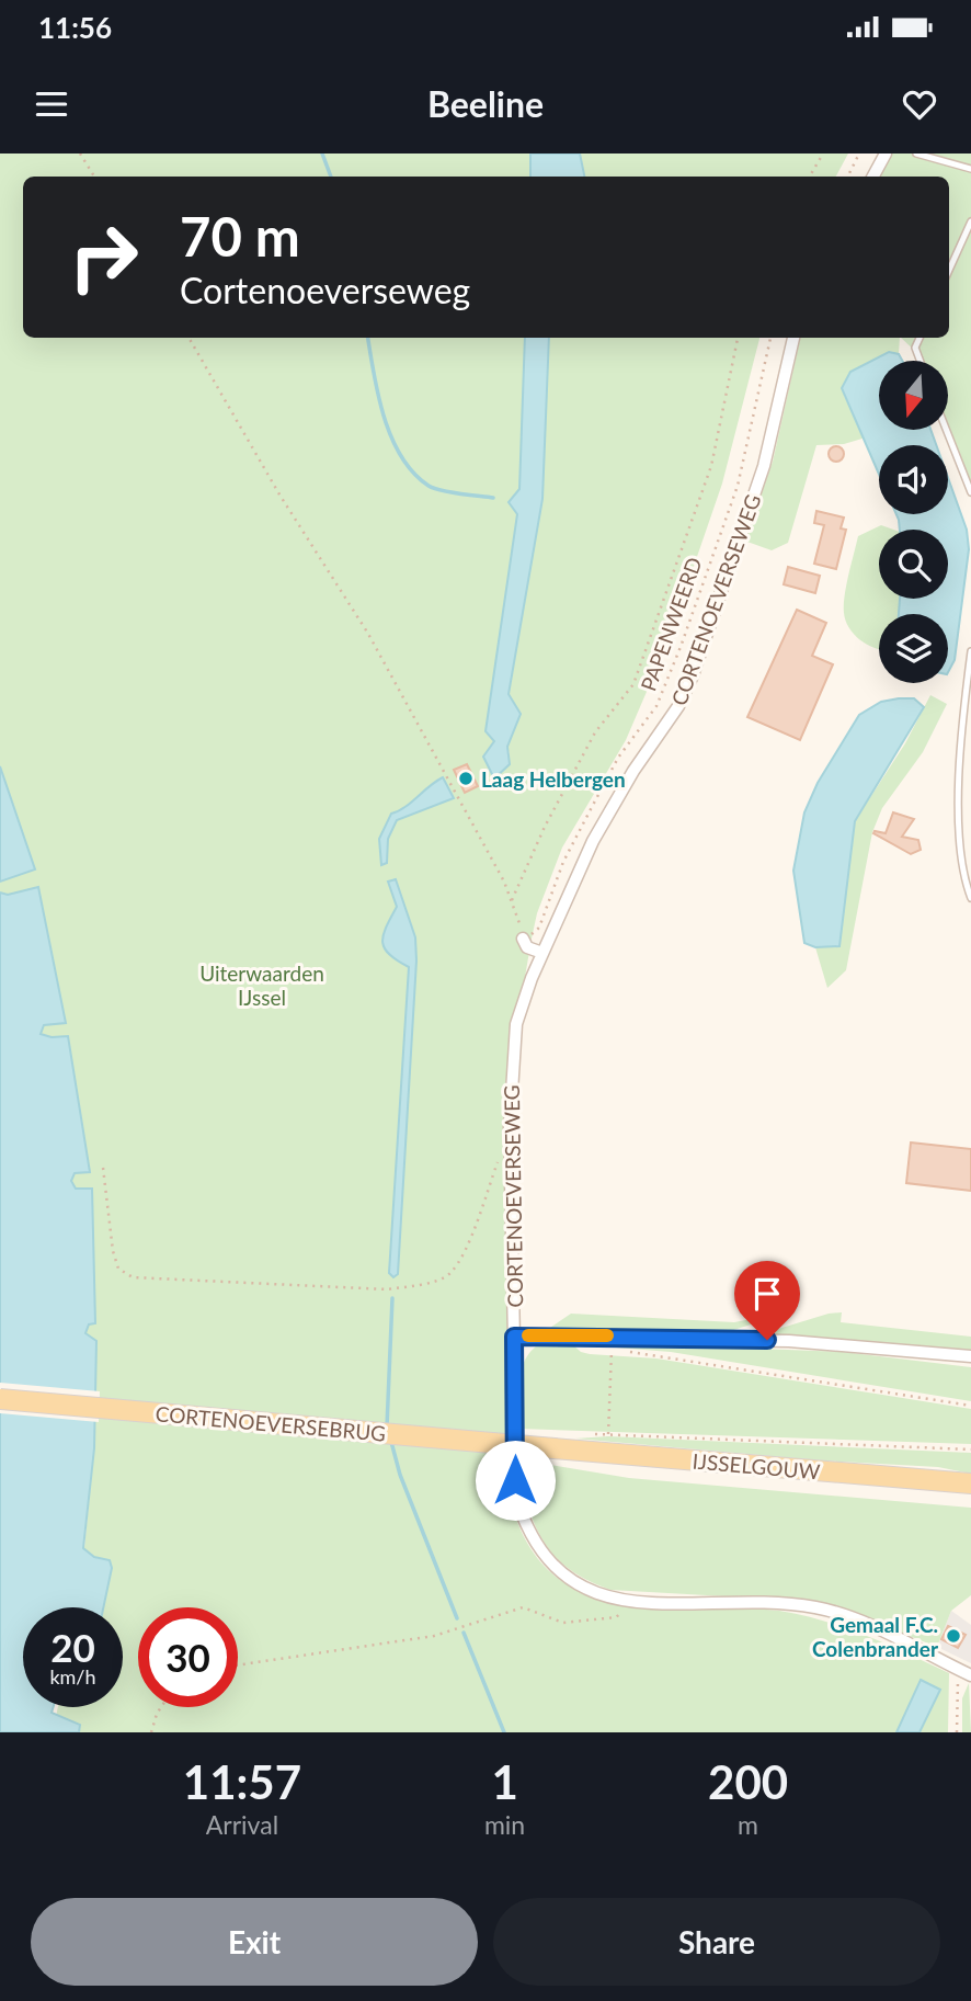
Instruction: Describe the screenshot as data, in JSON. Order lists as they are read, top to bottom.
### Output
{
  "streets": {
    "main road": ["CORTENOEVERSEBRUG", "IJSSELGOUW"],
    "street": ["CORTENOEVERSEWEG"],
    "path": ["PAPENWEERD"]
  },
  "crossings": [
    ["CORTENOEVERSEBRUG", "IJSSELGOUW"]
  ],
  "parks": ["Uiterwaarden IJssel"],
  "places": ["Laag Helbergen", "Gemaal F.C. Colenbrander"],
  "north": "bottom",
  "page": {
    "status": "11:56",
    "header": "Beeline",
    "turn": ["70 m", "Cortenoeverseweg"],
    "speed": "20 km/h",
    "limit": "30",
    "eta": [
      "11:57",
      "Arrival",
      "1",
      "min",
      "200",
      "m"
    ],
    "buttons": ["Exit", "Share"]
  }
}
